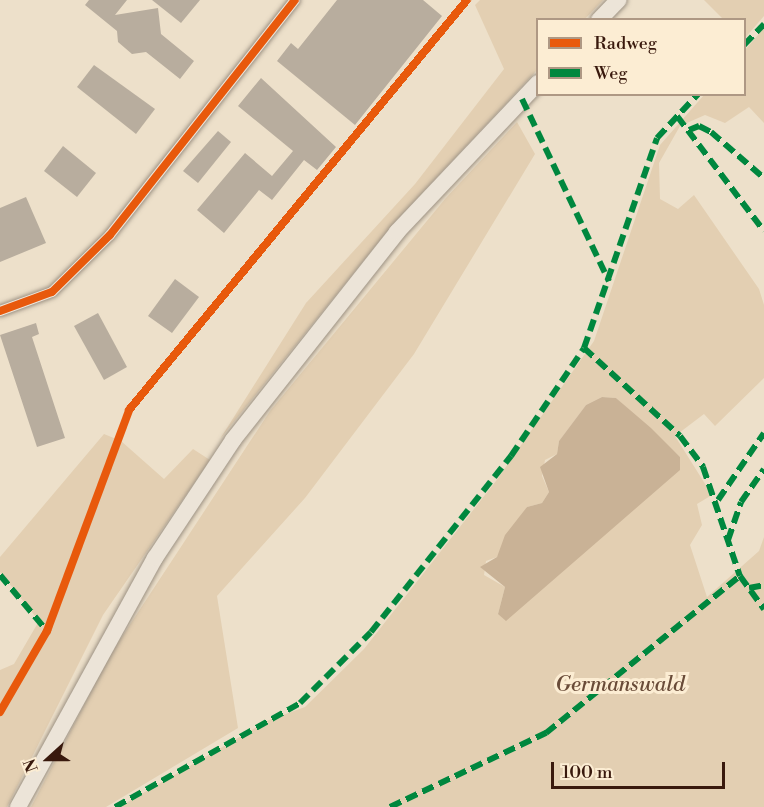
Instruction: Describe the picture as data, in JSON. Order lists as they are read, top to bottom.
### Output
{
  "parks": ["Germanswald"],
  "legend": ["Radweg", "Weg"],
  "scale_bar": "100 m",
  "north": "left"
}
